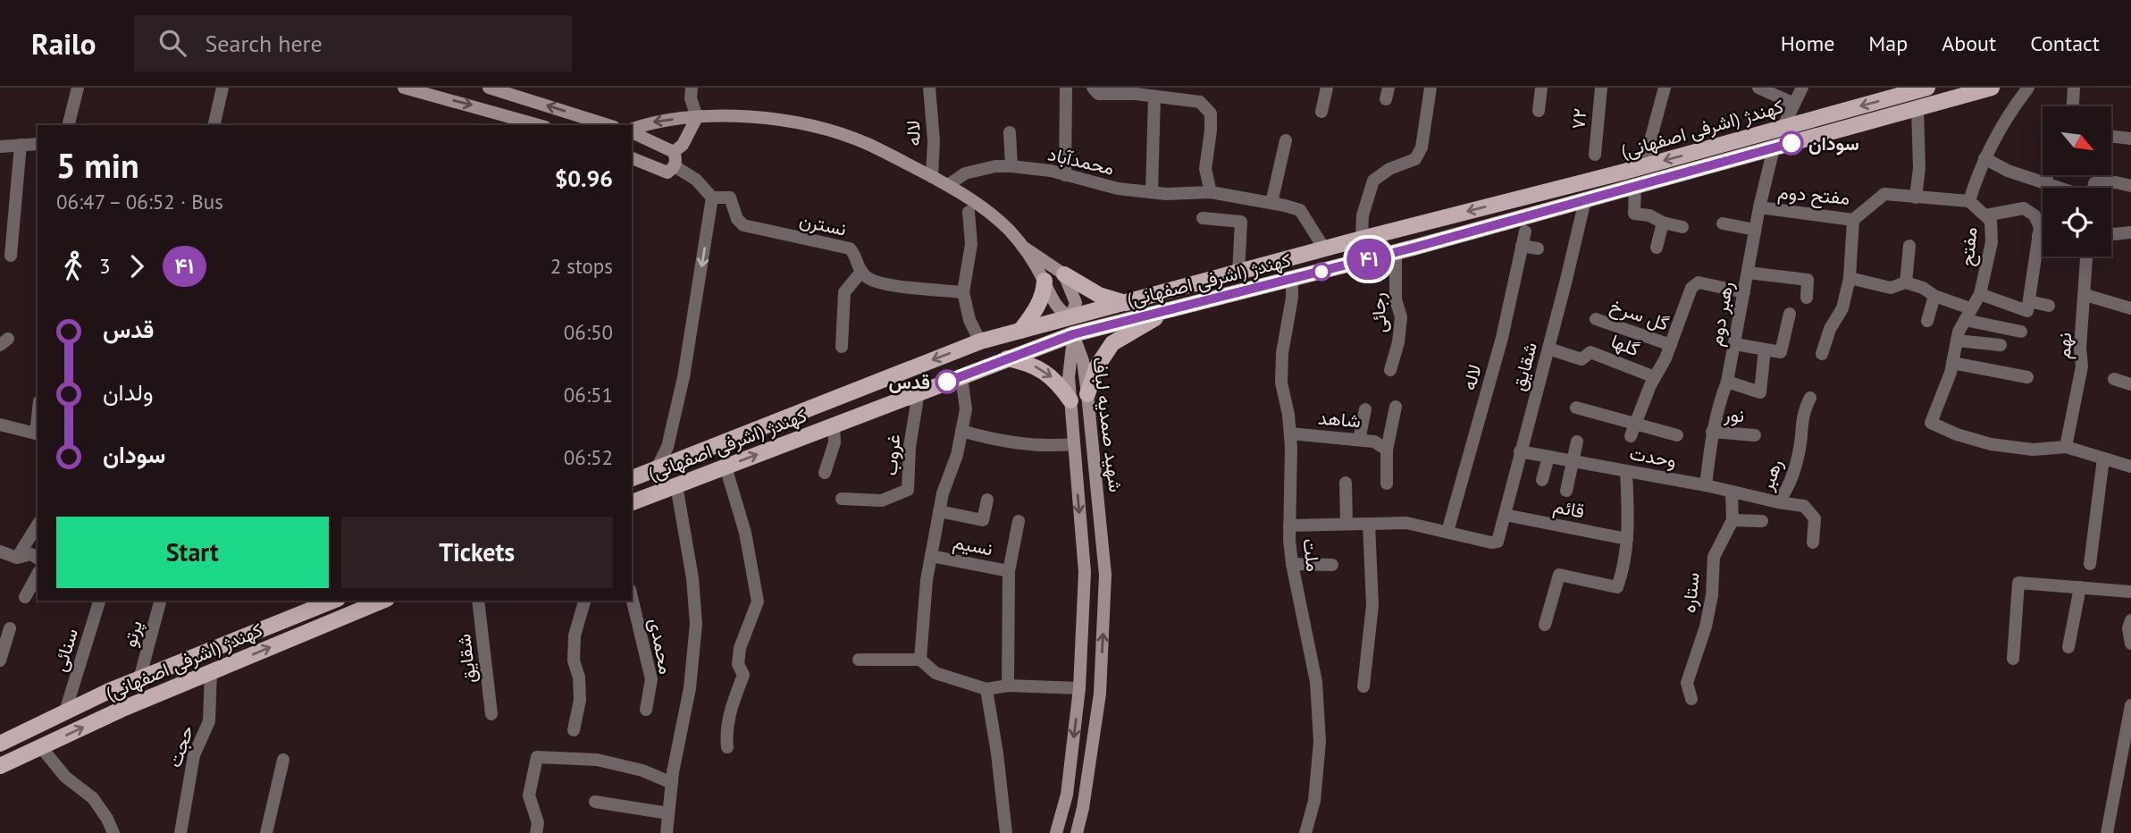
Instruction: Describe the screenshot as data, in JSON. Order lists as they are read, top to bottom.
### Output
{
  "streets": {
    "main road": ["کهندژ (اشرفی اصفهانی)", "شهید صمدیه لباف"],
    "street": [
      "۷۲",
      "لاله",
      "محمدآباد",
      "مفتح دوم",
      "نسترن",
      "مفتح",
      "رجائی",
      "رهبر دوم",
      "گل سرخ",
      "گلها",
      "نهم",
      "شقایق",
      "نور",
      "شاهد",
      "غروب",
      "وحدت",
      "رهبر",
      "قائم",
      "نسیم",
      "ملت",
      "ستاره",
      "پرتو",
      "محمدی",
      "سنائی",
      "حجت"
    ]
  },
  "crossings": [
    ["کهندژ (اشرفی اصفهانی)", "محمدآباد"],
    ["کهندژ (اشرفی اصفهانی)", "رجائی"],
    ["کهندژ (اشرفی اصفهانی)", "رهبر دوم"],
    ["کهندژ (اشرفی اصفهانی)", "شقایق"],
    ["کهندژ (اشرفی اصفهانی)", "شهید صمدیه لباف"],
    ["کهندژ (اشرفی اصفهانی)", "غروب"],
    ["کهندژ (اشرفی اصفهانی)", "ملت"],
    ["کهندژ (اشرفی اصفهانی)", "پرتو"],
    ["کهندژ (اشرفی اصفهانی)", "سنائی"],
    ["کهندژ (اشرفی اصفهانی)", "حجت"],
    ["لاله", "شقایق"],
    ["مفتح دوم", "مفتح"],
    ["مفتح دوم", "رهبر دوم"],
    ["مفتح", "نهم"],
    ["رهبر دوم", "نور"],
    ["رهبر دوم", "وحدت"],
    ["گلها", "شقایق"],
    ["شقایق", "وحدت"],
    ["شقایق", "قائم"],
    ["شاهد", "ملت"],
    ["وحدت", "رهبر"],
    ["وحدت", "ستاره"]
  ],
  "places": ["سودان", "قدس"],
  "lines": ["bus line ۴۱"],
  "north": "bottom right",
  "page": {
    "header": "Railo",
    "search": "Search here",
    "nav": [
      "Home",
      "Map",
      "About",
      "Contact"
    ],
    "on_map": "۴۱",
    "heading": ["5 min", "06:47 – 06:52 · Bus", "$0.96"],
    "legs": ["3", "۴۱", "2 stops"],
    "list": [
      {
        "name": "قدس",
        "value": "06:50"
      },
      {
        "name": "ولدان",
        "value": "06:51"
      },
      {
        "name": "سودان",
        "value": "06:52"
      }
    ],
    "buttons": ["Start", "Tickets"]
  }
}
